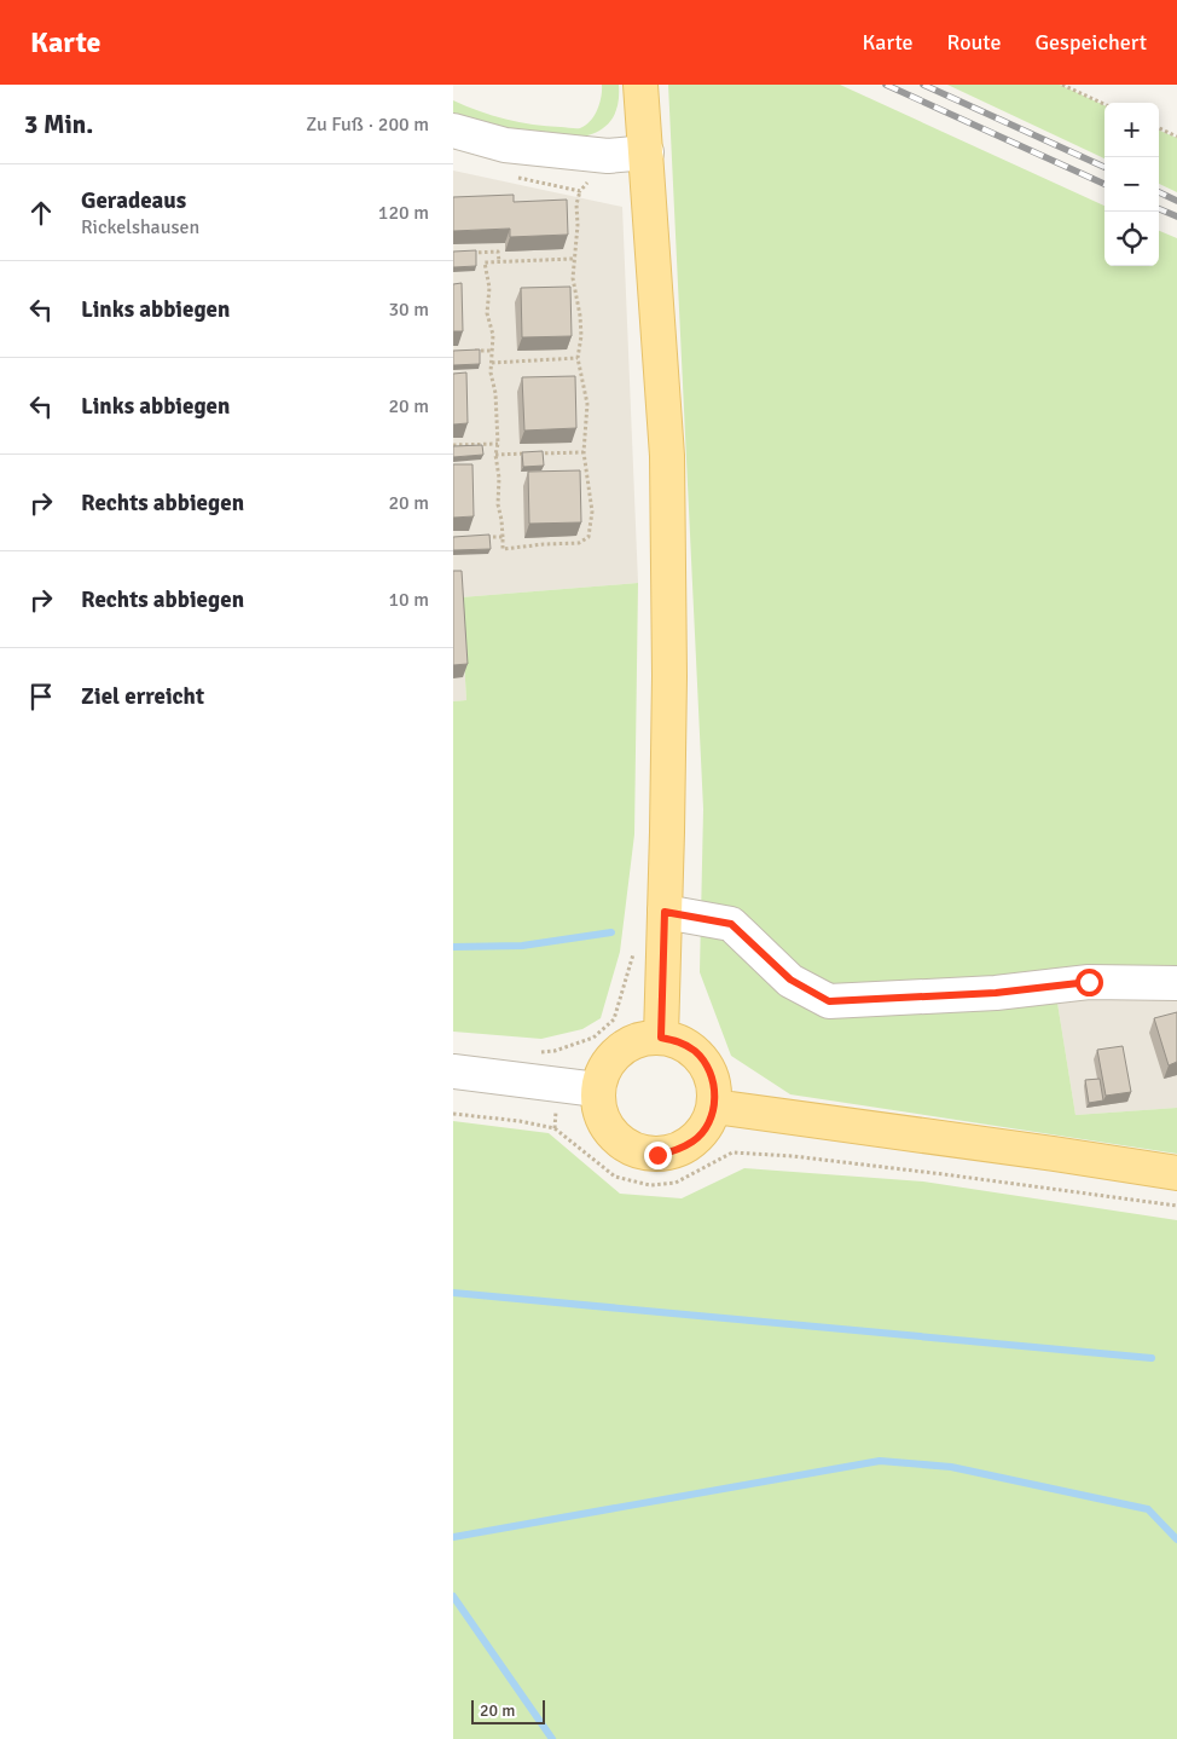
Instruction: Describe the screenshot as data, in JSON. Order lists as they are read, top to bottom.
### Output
{
  "scale_bar": "20 m",
  "page": {
    "header": "Karte",
    "nav": ["Karte", "Route", "Gespeichert"],
    "heading": ["3 Min.", "Zu Fuß · 200 m"],
    "map_buttons": ["+", "−"],
    "list": [
      ["Geradeaus", "Rickelshausen", "120 m"],
      ["Links abbiegen", "30 m"],
      ["Links abbiegen", "20 m"],
      ["Rechts abbiegen", "20 m"],
      ["Rechts abbiegen", "10 m"],
      "Ziel erreicht"
    ],
    "scale": "20 m"
  }
}
